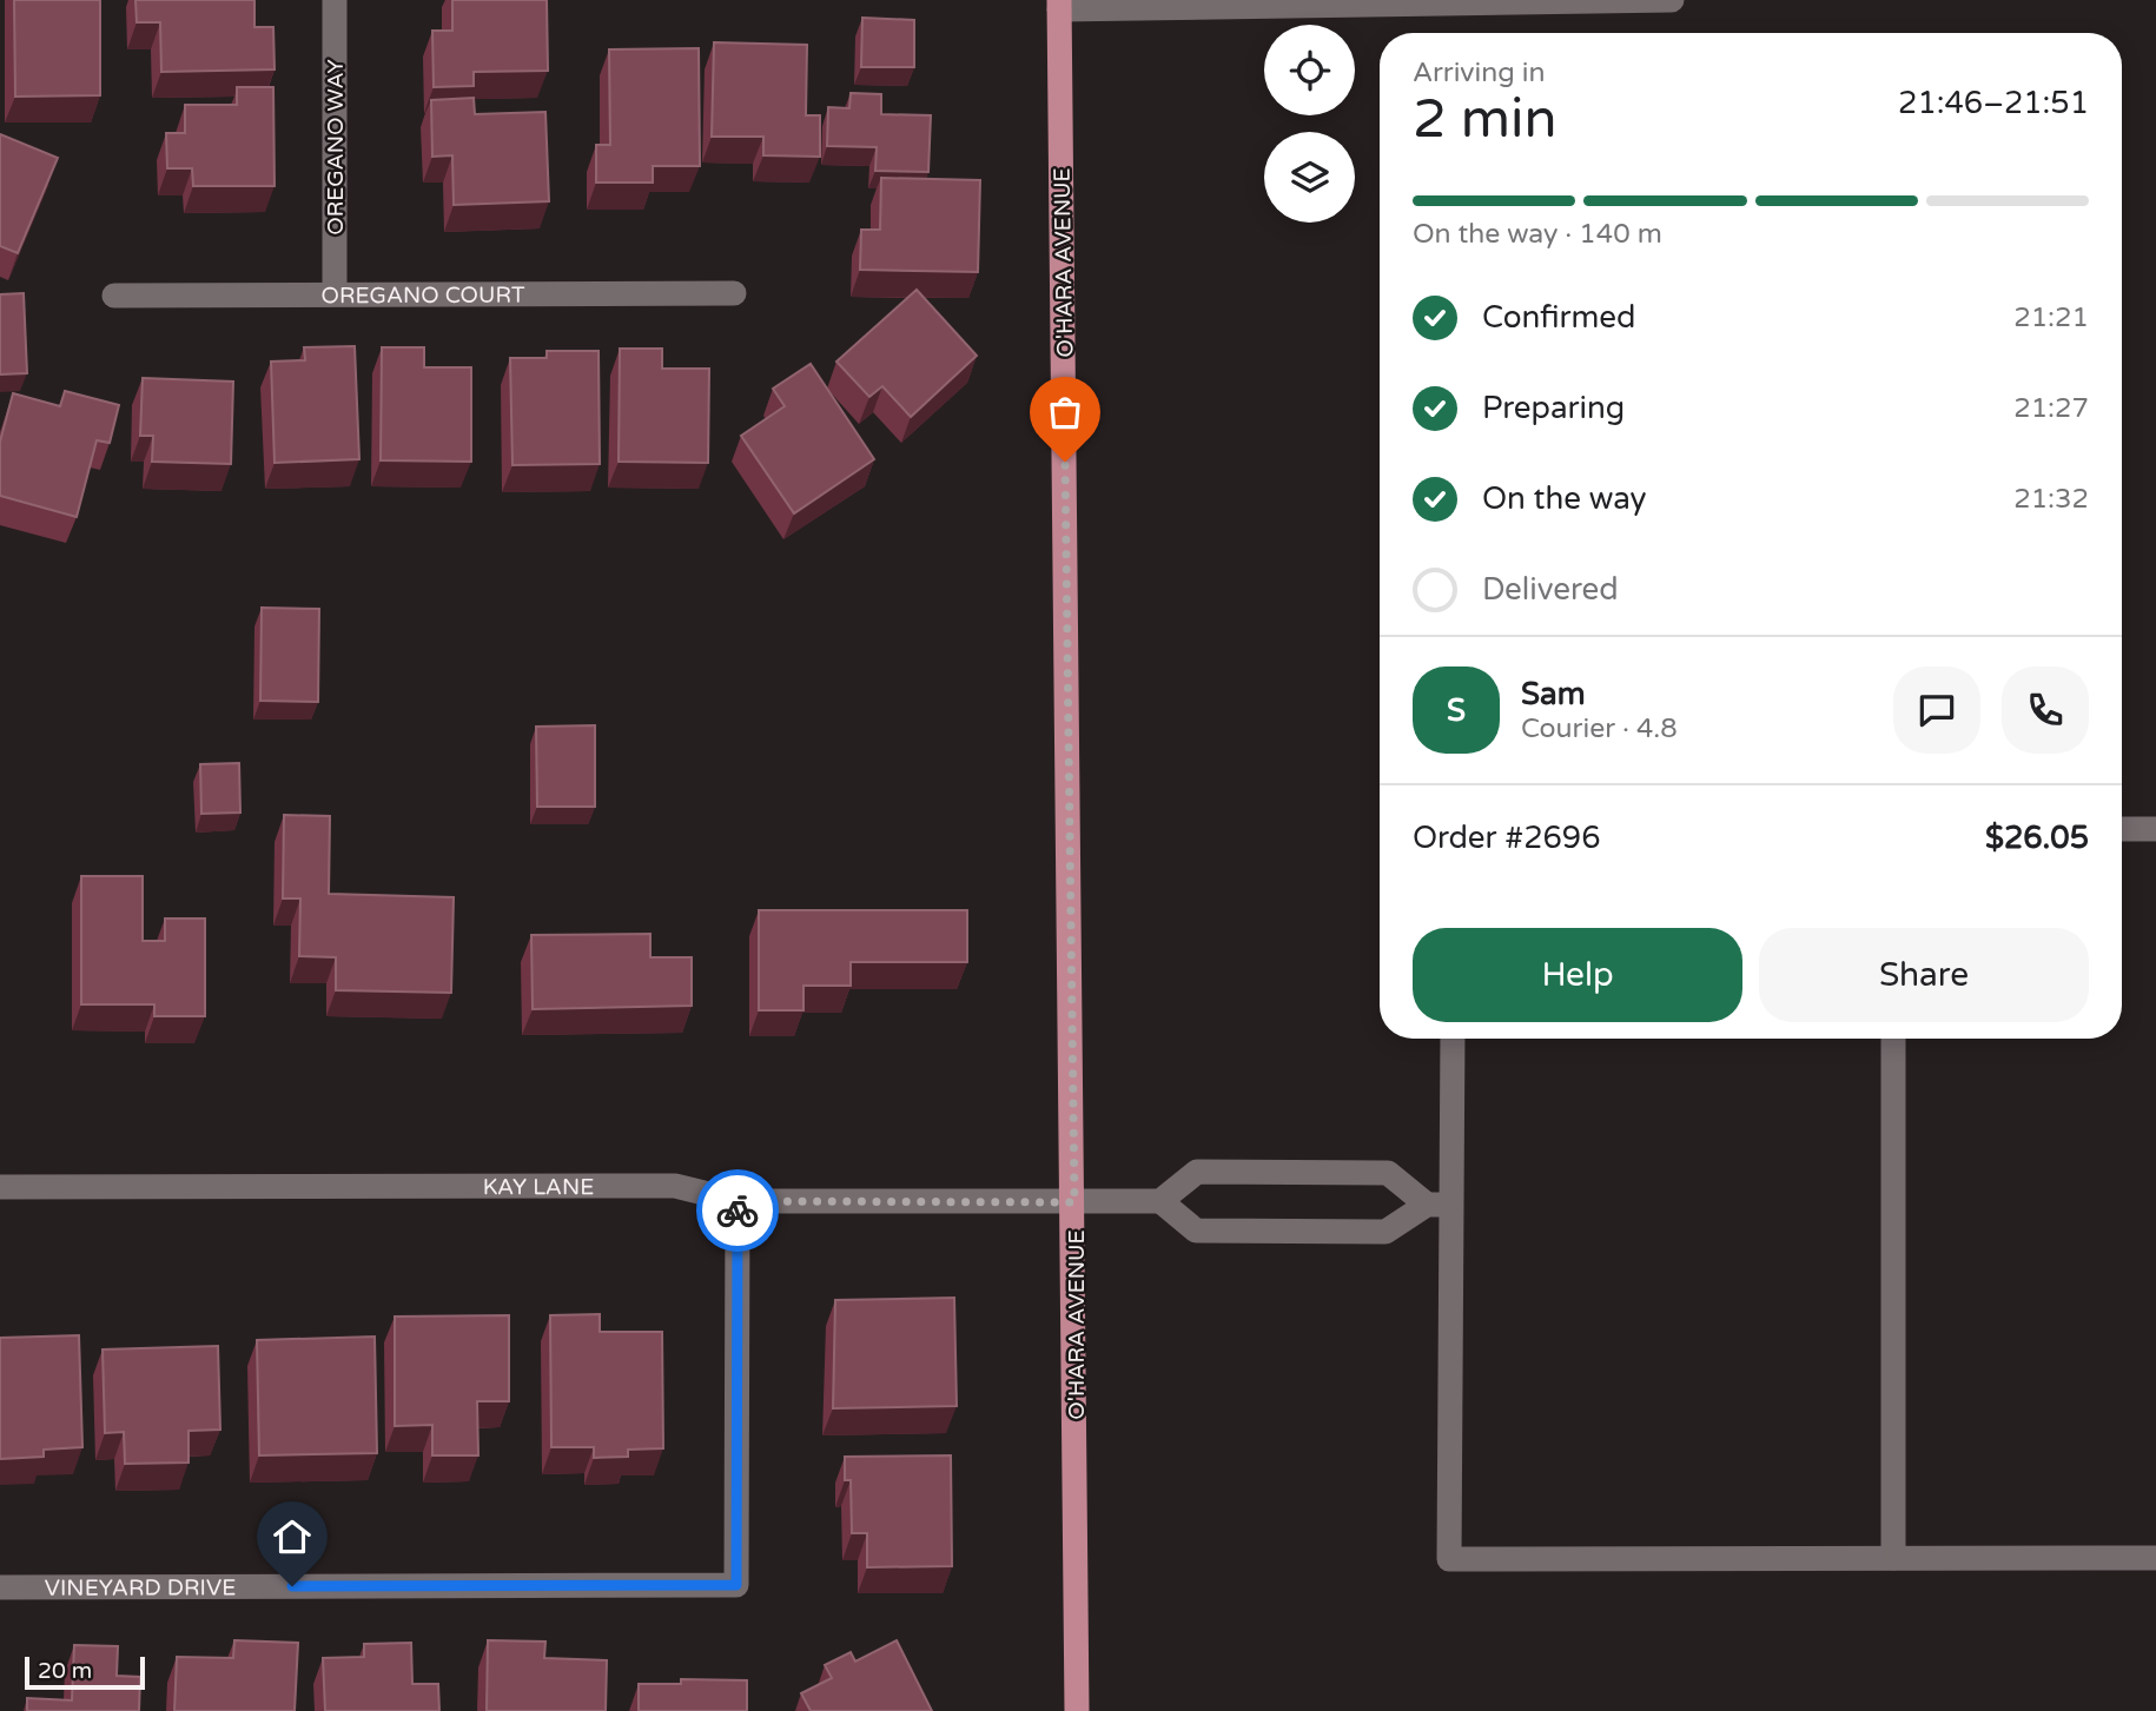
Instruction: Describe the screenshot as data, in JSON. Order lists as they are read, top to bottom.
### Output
{
  "streets": {
    "main road": ["O'HARA AVENUE"],
    "street": [
      "OREGANO WAY",
      "OREGANO COURT",
      "KAY LANE",
      "VINEYARD DRIVE"
    ]
  },
  "crossings": [
    ["OREGANO WAY", "OREGANO COURT"],
    ["O'HARA AVENUE", "KAY LANE"],
    ["KAY LANE", "VINEYARD DRIVE"]
  ],
  "scale_bar": "20 m",
  "page": {
    "heading": ["2 min", "Arriving in", "21:46–21:51"],
    "panel": [
      "Sam",
      "Courier · 4.8",
      "Order #2696",
      "$26.05"
    ],
    "bar": "On the way · 140 m",
    "list": [
      ["Confirmed", "21:21"],
      ["Preparing", "21:27"],
      ["On the way", "21:32"],
      "Delivered"
    ],
    "round": "S",
    "buttons": ["Help", "Share"],
    "scale": "20 m"
  }
}
